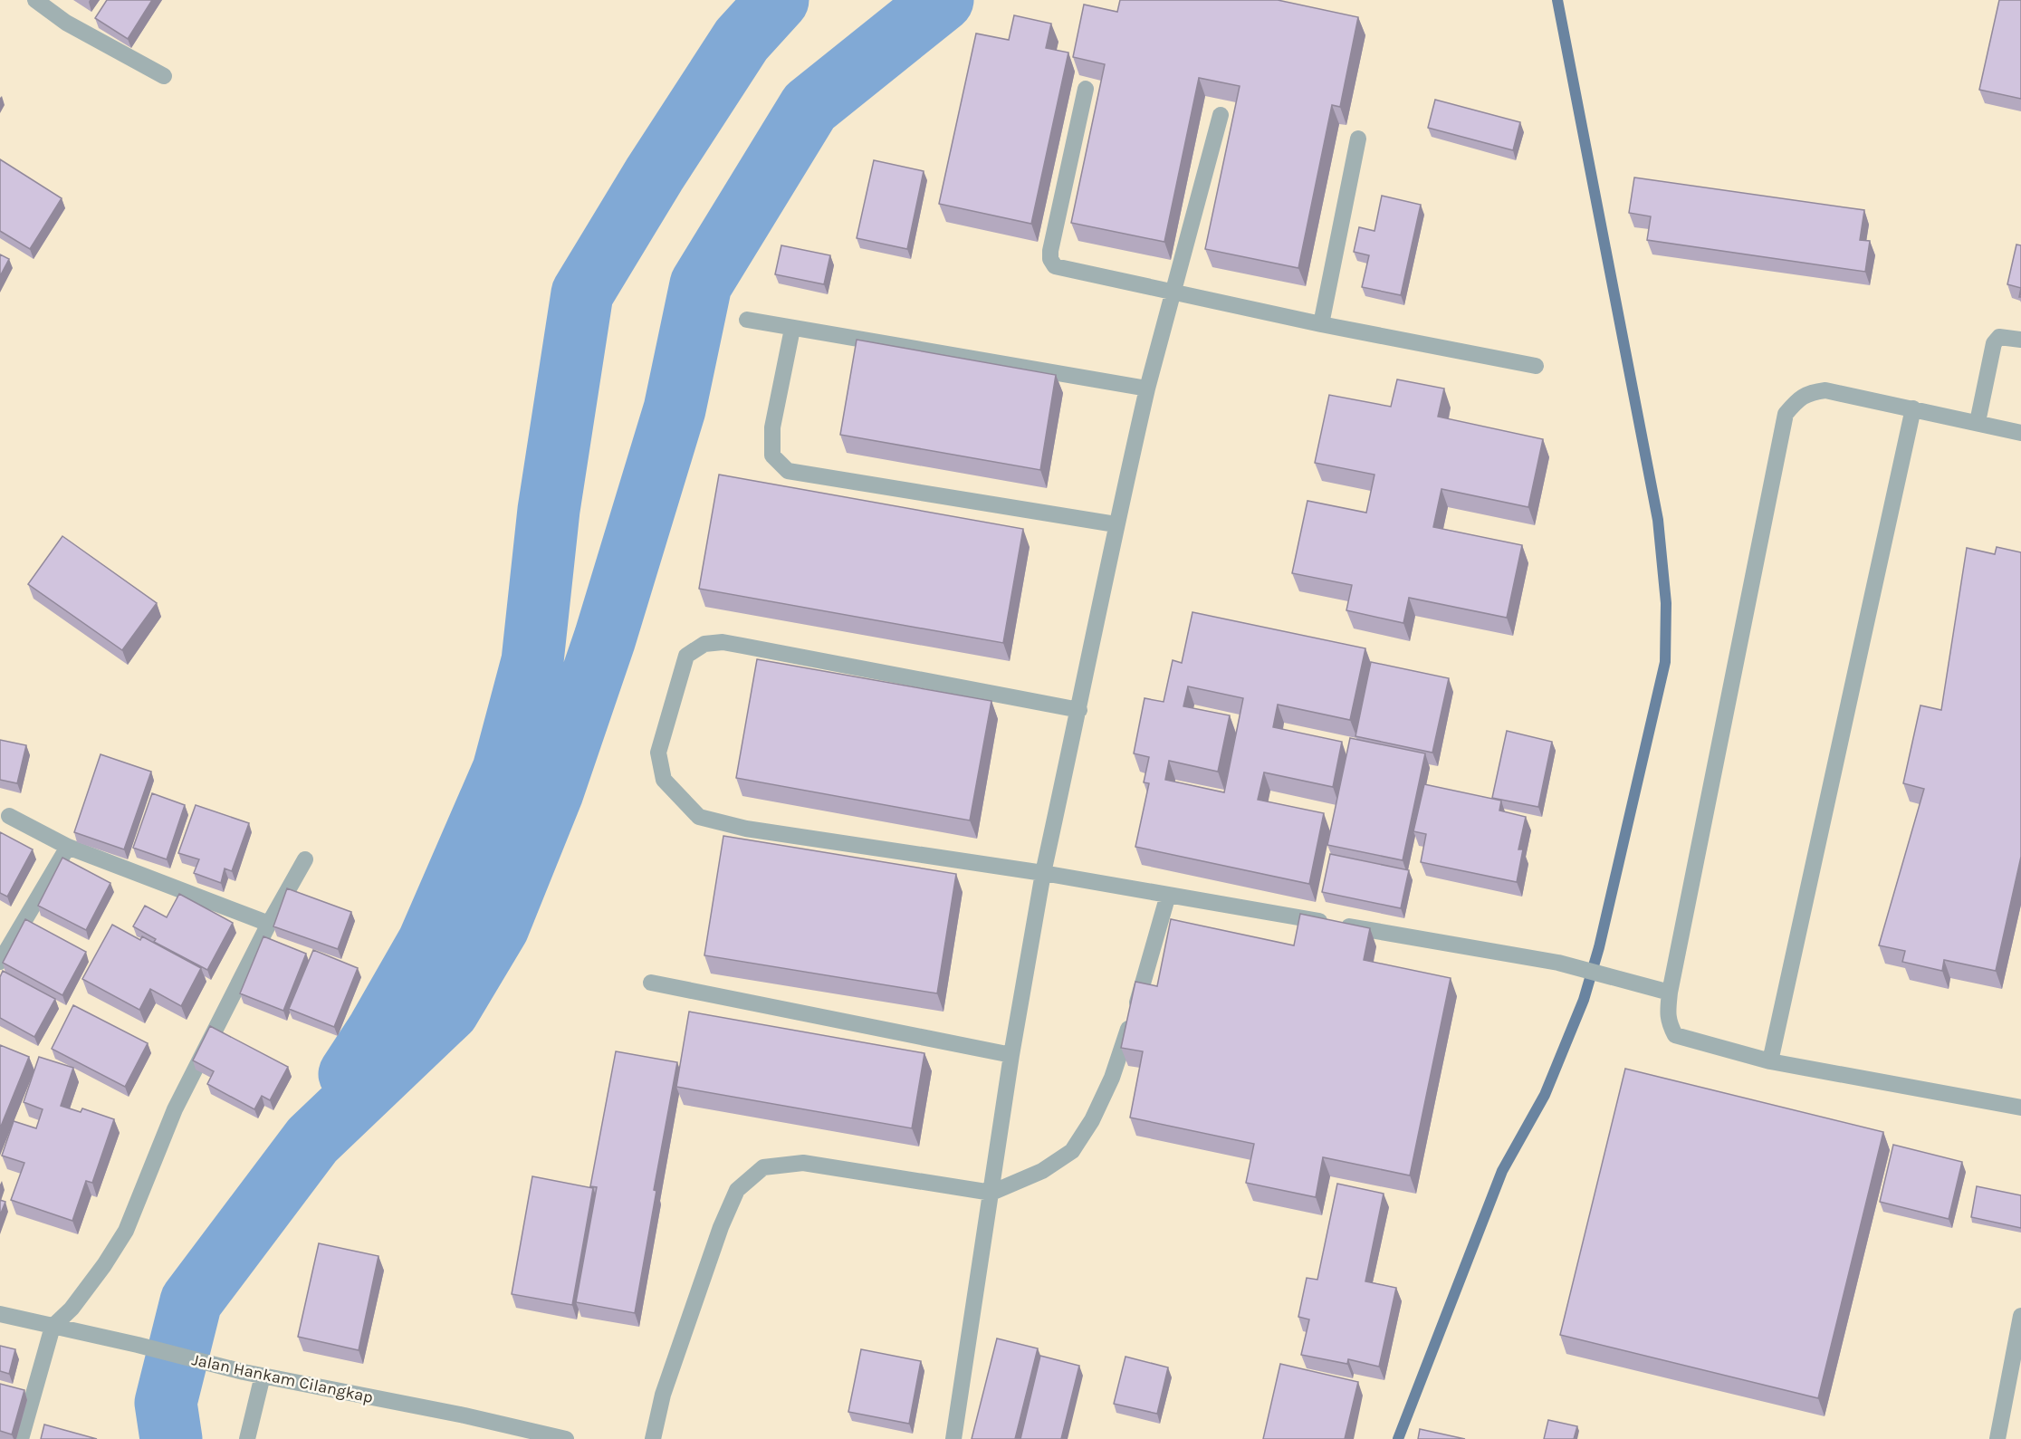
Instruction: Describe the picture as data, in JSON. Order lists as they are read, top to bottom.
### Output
{
  "streets": {
    "street": ["Jalan Hankam Cilangkap"]
  }
}
